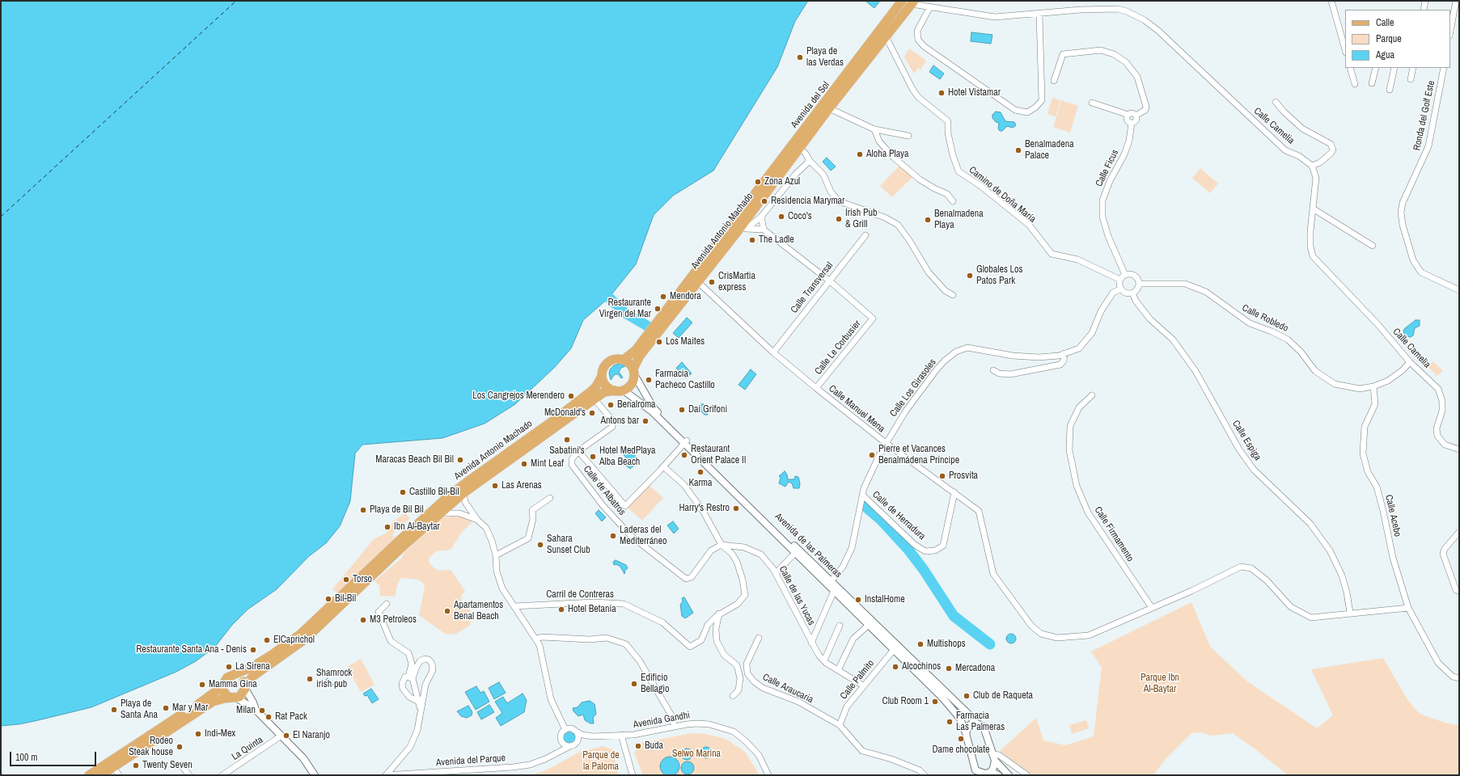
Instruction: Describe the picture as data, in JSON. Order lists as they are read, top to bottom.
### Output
{
  "streets": {
    "main road": ["Avenida del Sol", "Avenida Antonio Machado"],
    "street": [
      "Ronda del Golf Este",
      "Calle Camelia",
      "Calle Ficus",
      "Camino de Doña María",
      "Calle Transversal",
      "Calle Robledo",
      "Calle Le Corbusier",
      "Calle Los Girasoles",
      "Calle Manuel Mena",
      "Calle Espiga",
      "Calle de Albatros",
      "Calle de Herradura",
      "Calle Acebo",
      "Calle Firmamento",
      "Avenida de las Palmeras",
      "Carril de Contreras",
      "Calle de las Yucas",
      "Calle Palmito",
      "Calle Araucaria",
      "Avenida Gandhi",
      "La Quinta",
      "Avenida del Parque"
    ]
  },
  "crossings": [
    ["Avenida del Sol", "Calle Camelia"],
    ["Avenida del Sol", "Camino de Doña María"],
    ["Avenida del Sol", "Avenida Antonio Machado"],
    ["Calle Ficus", "Camino de Doña María"],
    ["Calle Ficus", "Calle Robledo"],
    ["Calle Ficus", "Calle Los Girasoles"],
    ["Calle Ficus", "Calle Espiga"],
    ["Camino de Doña María", "Calle Robledo"],
    ["Camino de Doña María", "Calle Los Girasoles"],
    ["Camino de Doña María", "Calle Espiga"],
    ["Avenida Antonio Machado", "Calle Manuel Mena"],
    ["Avenida Antonio Machado", "Avenida de las Palmeras"],
    ["Calle Transversal", "Calle Le Corbusier"],
    ["Calle Transversal", "Calle Manuel Mena"],
    ["Calle Robledo", "Calle Los Girasoles"],
    ["Calle Robledo", "Calle Espiga"],
    ["Calle Robledo", "Calle Acebo"],
    ["Calle Le Corbusier", "Calle Manuel Mena"],
    ["Calle Los Girasoles", "Calle Manuel Mena"],
    ["Calle Los Girasoles", "Calle Espiga"],
    ["Calle Los Girasoles", "Calle de Herradura"],
    ["Calle Los Girasoles", "Avenida de las Palmeras"],
    ["Calle Manuel Mena", "Calle Espiga"],
    ["Calle Manuel Mena", "Calle de Herradura"],
    ["Calle Manuel Mena", "Calle Acebo"],
    ["Calle Manuel Mena", "Calle Firmamento"],
    ["Calle de Albatros", "Carril de Contreras"],
    ["Calle de Albatros", "Calle de las Yucas"],
    ["Avenida de las Palmeras", "Calle Palmito"],
    ["Carril de Contreras", "Calle de las Yucas"],
    ["Calle de las Yucas", "Calle Palmito"],
    ["Calle Palmito", "Calle Araucaria"],
    ["Avenida Gandhi", "Avenida del Parque"]
  ],
  "parks": ["Parque Ibn Al-Baytar", "Selwo Marina", "Parque de la Paloma"],
  "places": [
    "Playa de las Verdas",
    "Hotel Vistamar",
    "Benalmadena Palace",
    "Aloha Playa",
    "Zona Azul",
    "Residencia Marymar",
    "Coco's",
    "Irish Pub & Grill",
    "Benalmadena Playa",
    "The Ladle",
    "Globales Los Patos Park",
    "CrisMartia express",
    "Mendora",
    "Restaurante Virgen del Mar",
    "Los Maites",
    "Farmacia Pacheco Castillo",
    "Los Cangrejos Merendero",
    "Benalroma",
    "Dai Grifoni",
    "McDonald's",
    "Antons bar",
    "Sabatini's",
    "Restaurant Orient Palace II",
    "Pierre et Vacances Benalmádena Príncipe",
    "Hotel MedPlaya Alba Beach",
    "Maracas Beach Bil Bil",
    "Mint Leaf",
    "Karma",
    "Prosvita",
    "Las Arenas",
    "Castillo Bil-Bil",
    "Harry's Restro",
    "Playa de Bil Bil",
    "Ibn Al-Baytar",
    "Laderas del Mediterráneo",
    "Sahara Sunset Club",
    "Torso",
    "Bil-Bil",
    "InstalHome",
    "Hotel Betania",
    "Apartamentos Benal Beach",
    "M3 Petroleos",
    "ElCaprichol",
    "Multishops",
    "Restaurante Santa Ana - Denis",
    "La Sirena",
    "Alcochinos",
    "Mercadona",
    "Shamrock irish pub",
    "Edificio Bellagio",
    "Mamma Gina",
    "Club de Raqueta",
    "Club Room 1",
    "Mar y Mar",
    "Playa de Santa Ana",
    "Milan",
    "Rat Pack",
    "Farmacia Las Palmeras",
    "Indi-Mex",
    "El Naranjo",
    "Dame chocolate",
    "Buda",
    "Rodeo Steak house",
    "Twenty Seven"
  ],
  "legend": ["Calle", "Parque", "Agua"],
  "scale_bar": "100 m"
}
